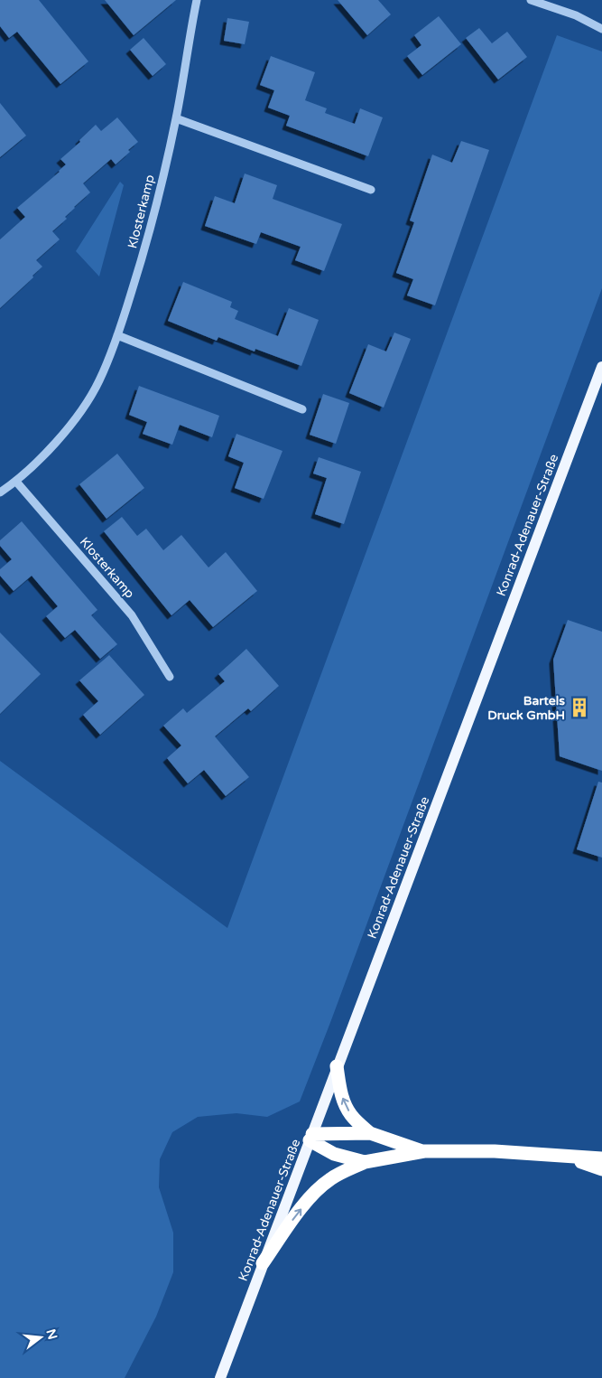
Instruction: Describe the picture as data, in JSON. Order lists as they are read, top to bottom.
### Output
{
  "streets": {
    "main road": ["Konrad-Adenauer-Straße"],
    "street": ["Klosterkamp"]
  },
  "places": {
    "building": ["Bartels Druck GmbH"]
  },
  "north": "right"
}
